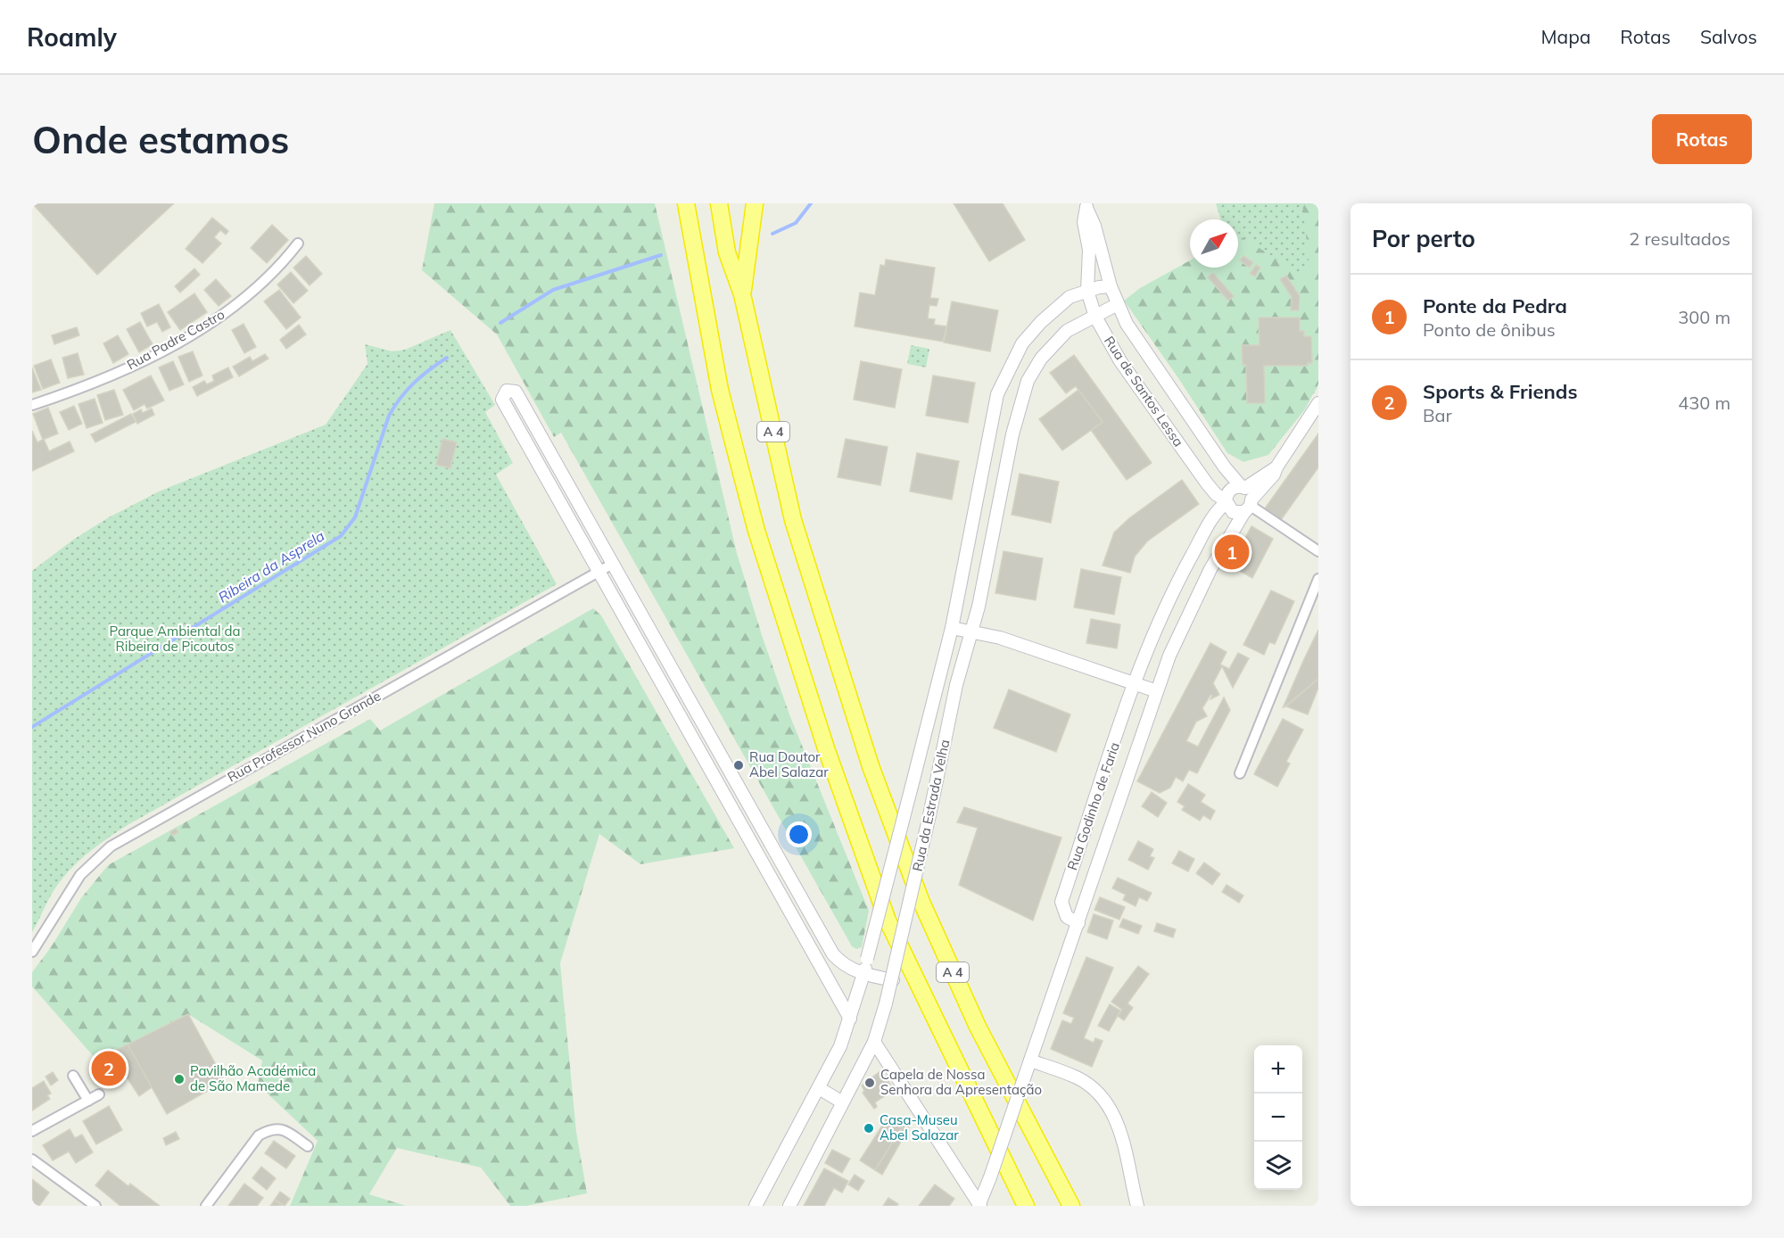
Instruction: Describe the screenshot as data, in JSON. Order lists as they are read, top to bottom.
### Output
{
  "streets": {
    "highway": ["A 4"],
    "street": [
      "Rua Padre Castro",
      "Rua de Santos Lessa",
      "Rua Professor Nuno Grande",
      "Rua da Estrada Velha",
      "Rua Godinho de Faria"
    ]
  },
  "crossings": [
    ["Rua de Santos Lessa", "Rua da Estrada Velha"],
    ["Rua de Santos Lessa", "Rua Godinho de Faria"]
  ],
  "water": ["Ribeira da Asprela"],
  "parks": ["Parque Ambiental da Ribeira de Picoutos"],
  "places": [
    "Rua Doutor Abel Salazar",
    "Pavilhão Académica de São Mamede",
    "Capela de Nossa Senhora da Apresentação",
    "Casa-Museu Abel Salazar"
  ],
  "north": "top right",
  "page": {
    "header": "Roamly",
    "nav": ["Mapa", "Rotas", "Salvos"],
    "buttons": "Rotas",
    "title": "Onde estamos",
    "heading": ["Por perto", "2 resultados"],
    "list": [
      {
        "mark": "1",
        "name": "Ponte da Pedra",
        "note": "Ponto de ônibus",
        "value": "300 m"
      },
      {
        "mark": "2",
        "name": "Sports & Friends",
        "note": "Bar",
        "value": "430 m"
      }
    ],
    "pins": ["1", "2"],
    "map_buttons": ["+", "−"]
  }
}
